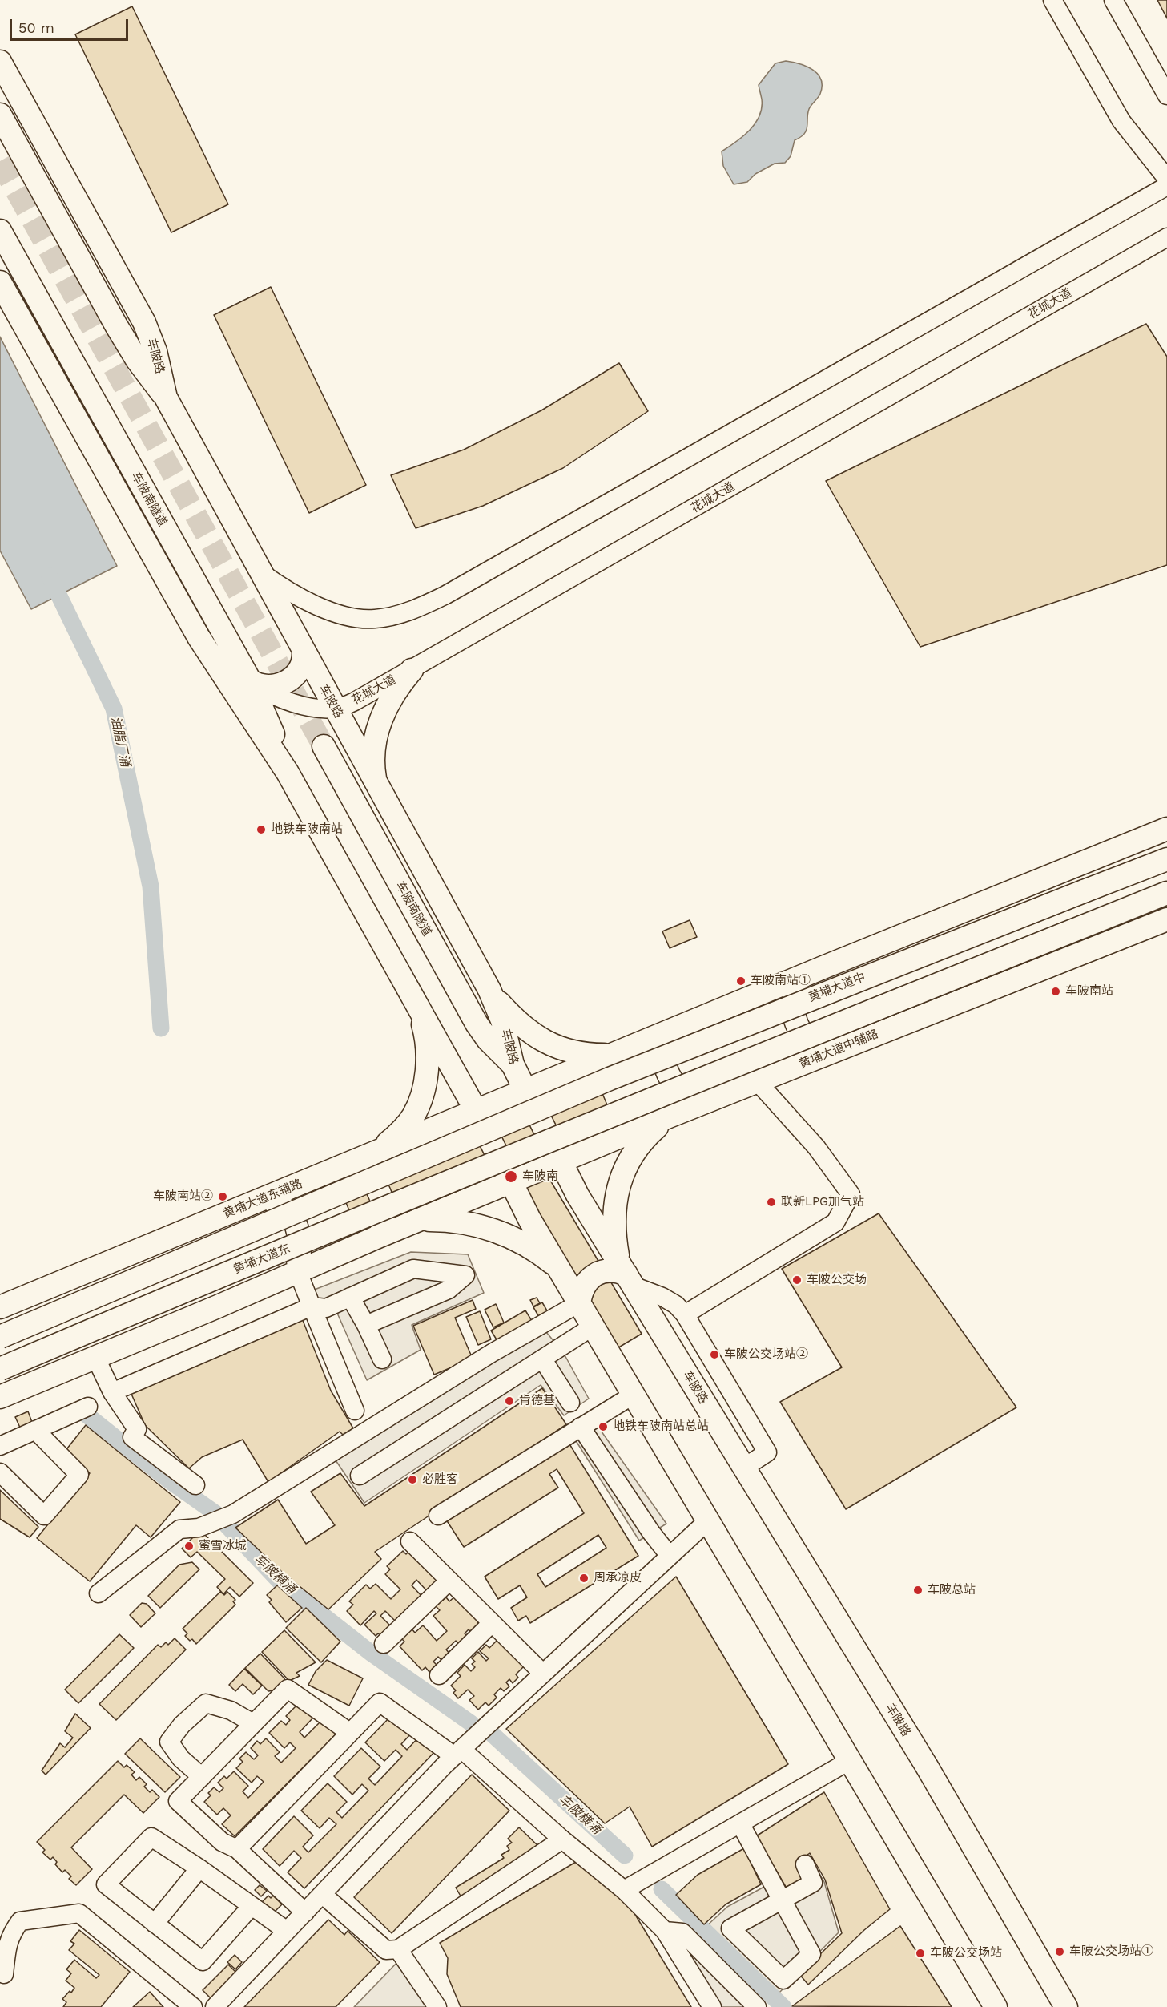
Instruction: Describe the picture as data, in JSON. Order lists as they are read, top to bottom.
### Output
{
  "streets": {
    "main road": [
      "车陂路",
      "车陂南隧道",
      "黄埔大道中",
      "黄埔大道中辅路",
      "黄埔大道东辅路",
      "黄埔大道东"
    ],
    "street": ["花城大道"]
  },
  "crossings": [
    ["花城大道", "车陂路"],
    ["花城大道", "车陂南隧道"],
    ["车陂路", "车陂南隧道"],
    ["车陂路", "黄埔大道中辅路"],
    ["车陂路", "黄埔大道东辅路"]
  ],
  "water": ["油脂厂涌", "车陂横涌"],
  "places": [
    "地铁车陂南站",
    "车陂南站①",
    "车陂南站",
    "车陂南",
    "车陂南站②",
    "联新LPG加气站",
    "车陂公交场",
    "车陂公交场站②",
    "肯德基",
    "地铁车陂南站总站",
    "必胜客",
    "蜜雪冰城",
    "周承凉皮",
    "车陂总站",
    "车陂公交场站①",
    "车陂公交场站"
  ],
  "scale_bar": "50 m"
}
